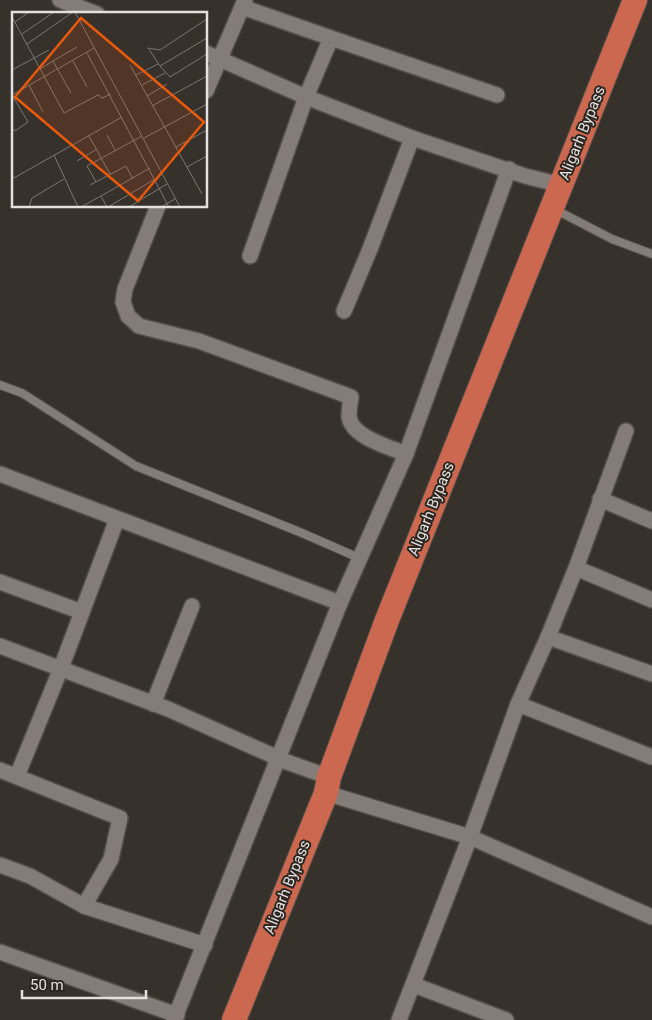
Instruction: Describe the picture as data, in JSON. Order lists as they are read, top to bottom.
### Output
{
  "streets": {
    "highway": ["Aligarh Bypass"]
  },
  "scale_bar": "50 m"
}
